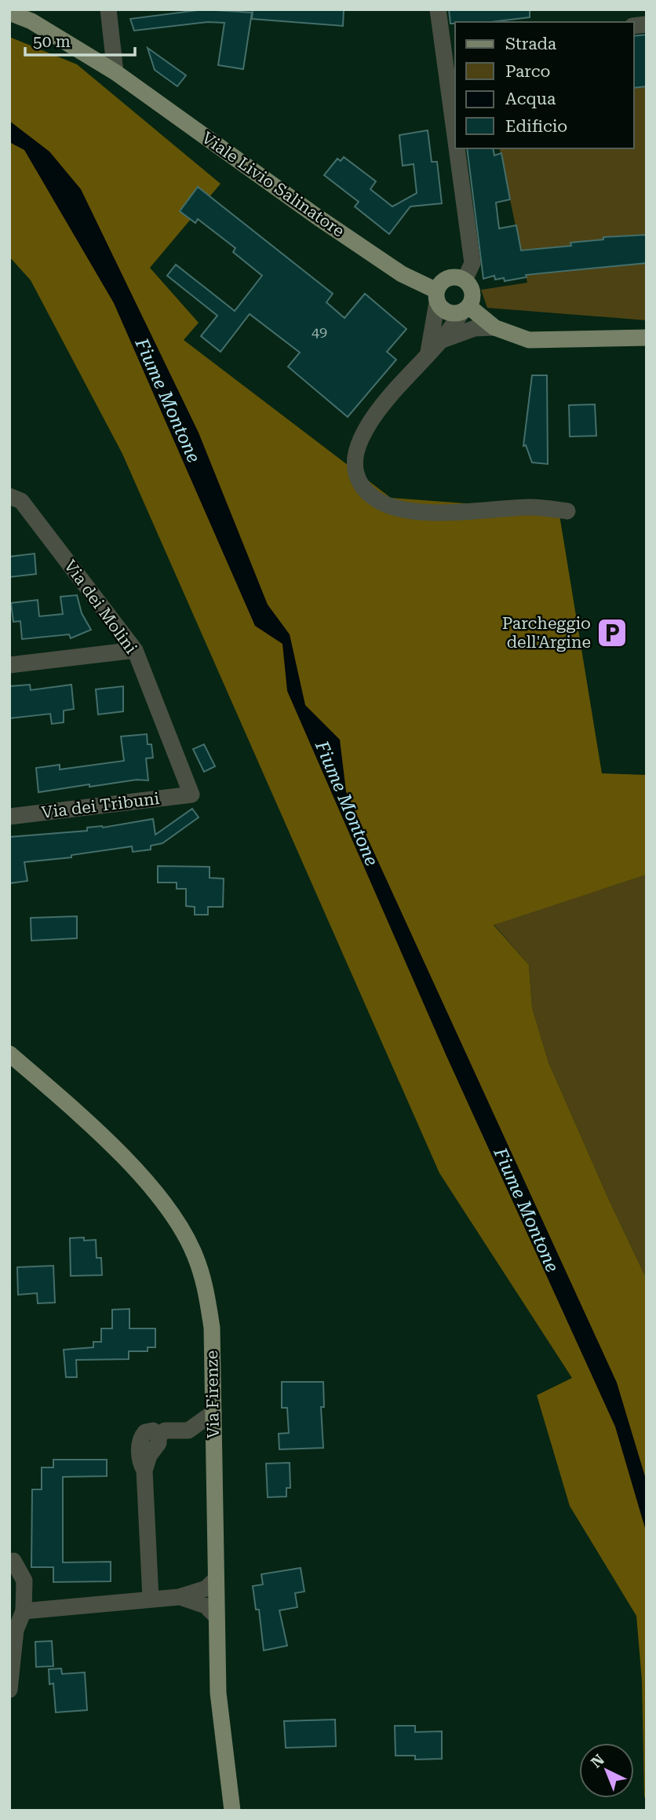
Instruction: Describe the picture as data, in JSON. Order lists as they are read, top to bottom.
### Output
{
  "streets": {
    "main road": ["Viale Livio Salinatore", "Via Firenze"],
    "street": ["Via dei Molini", "Via dei Tribuni"]
  },
  "crossings": [
    ["Via dei Molini", "Via dei Tribuni"]
  ],
  "water": ["Fiume Montone"],
  "places": {
    "parking": ["Parcheggio dell'Argine"]
  },
  "house_numbers": ["49"],
  "legend": [
    "Strada",
    "Parco",
    "Acqua",
    "Edificio"
  ],
  "scale_bar": "50 m",
  "north": "top left"
}
